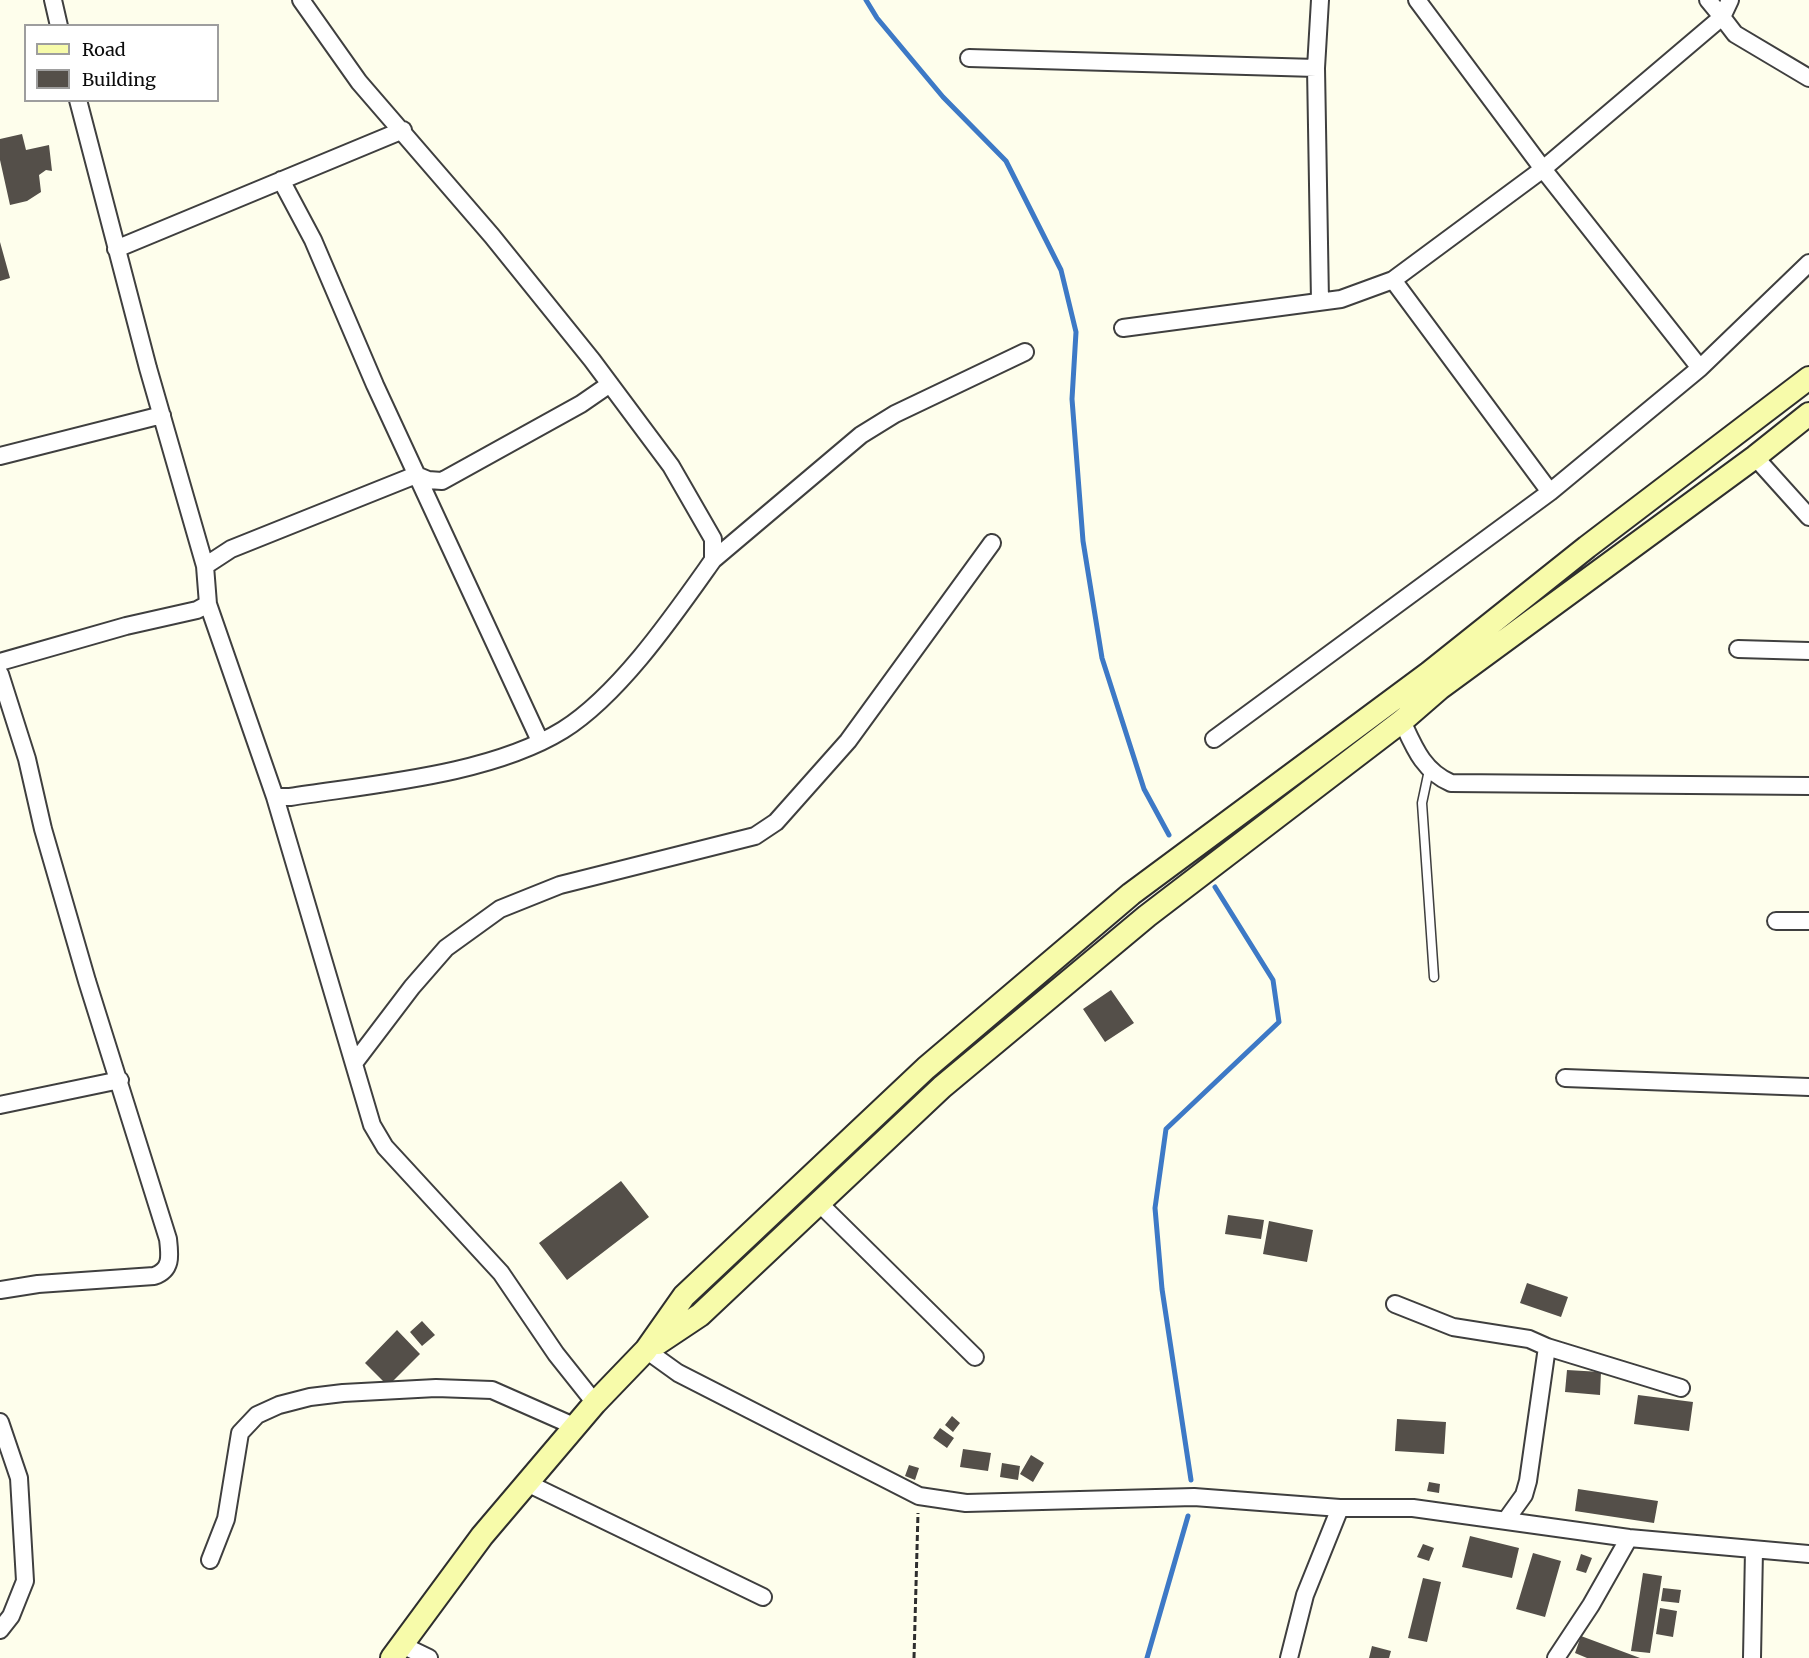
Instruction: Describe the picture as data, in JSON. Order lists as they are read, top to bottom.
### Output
{
  "legend": ["Road", "Building"]
}
